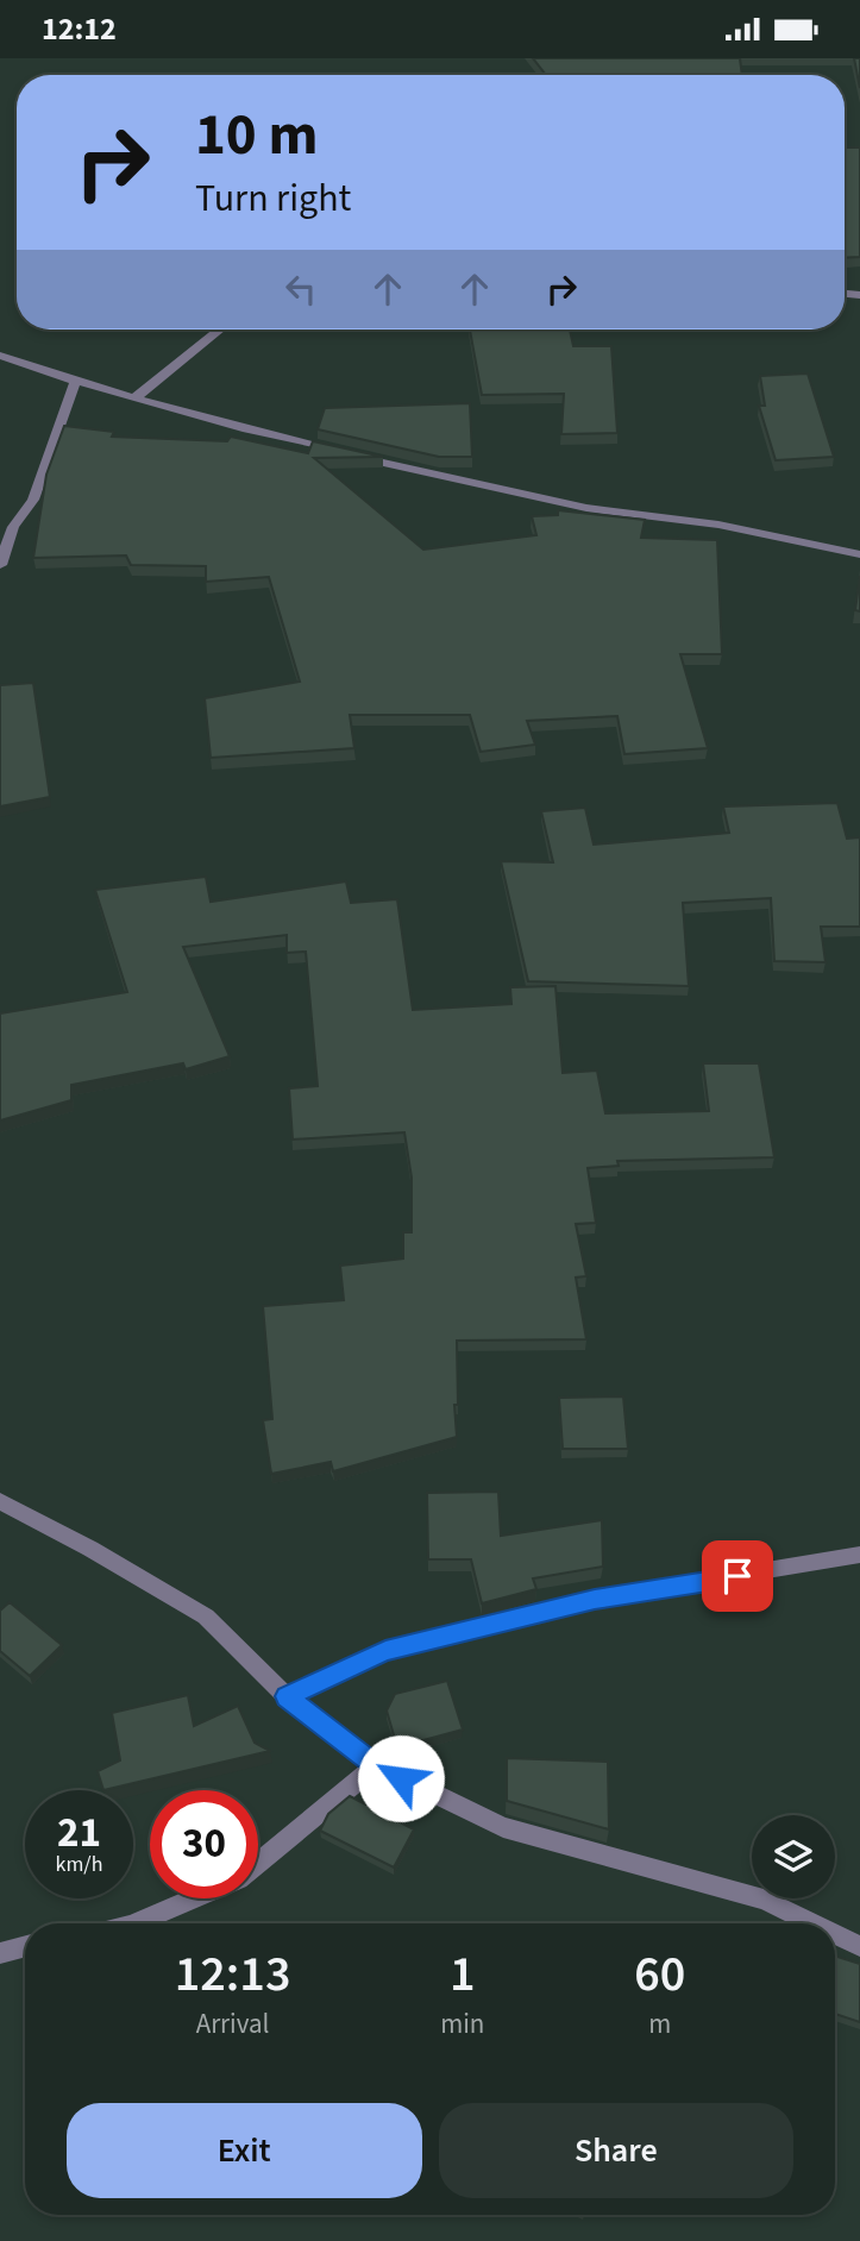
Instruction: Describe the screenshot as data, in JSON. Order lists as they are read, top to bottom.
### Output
{
  "page": {
    "status": "12:12",
    "turn": ["10 m", "Turn right"],
    "speed": "21 km/h",
    "limit": "30",
    "eta": [
      "12:13",
      "Arrival",
      "1",
      "min",
      "60",
      "m"
    ],
    "buttons": ["Exit", "Share"]
  }
}
